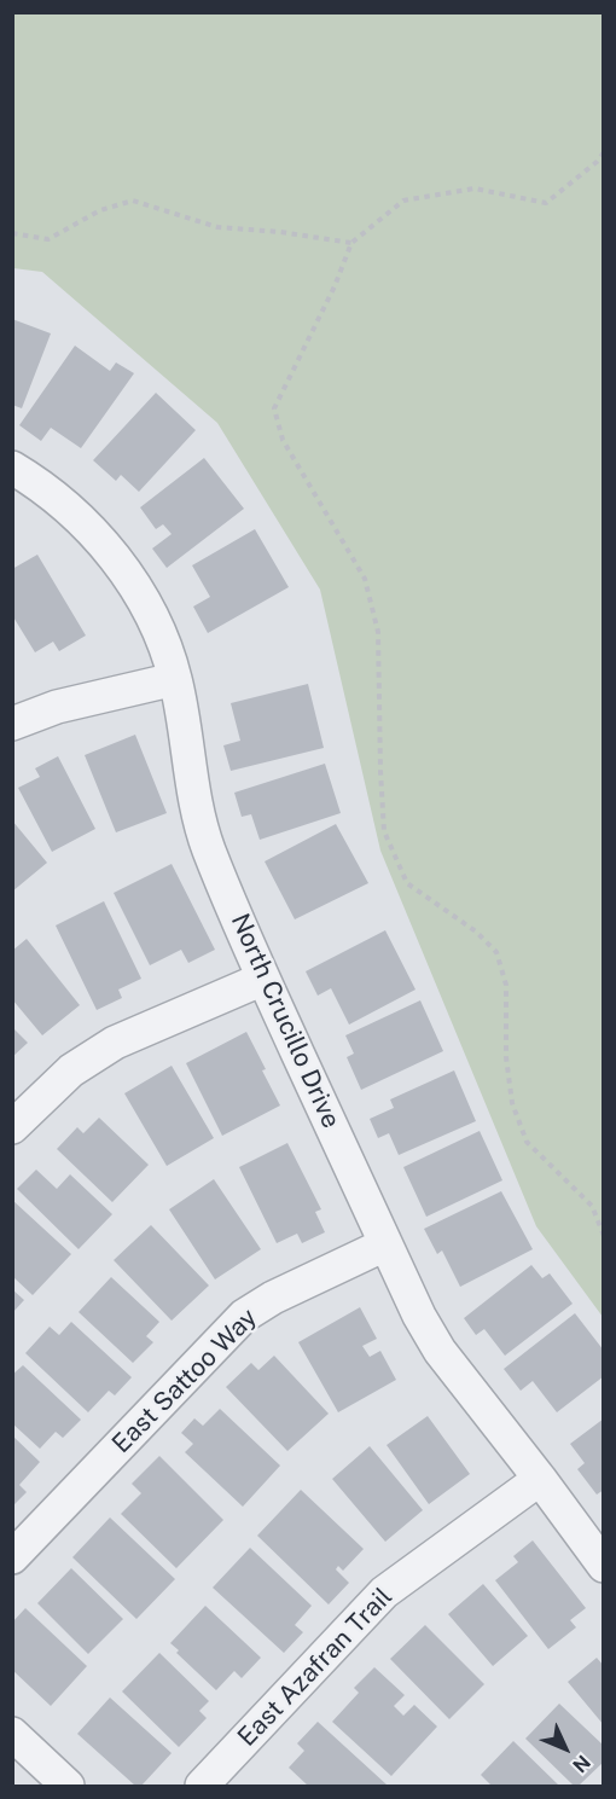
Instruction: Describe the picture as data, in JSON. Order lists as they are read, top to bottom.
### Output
{
  "streets": {
    "street": ["North Crucillo Drive", "East Sattoo Way", "East Azafran Trail"]
  },
  "crossings": [
    ["North Crucillo Drive", "East Sattoo Way"],
    ["North Crucillo Drive", "East Azafran Trail"]
  ],
  "north": "bottom right"
}
